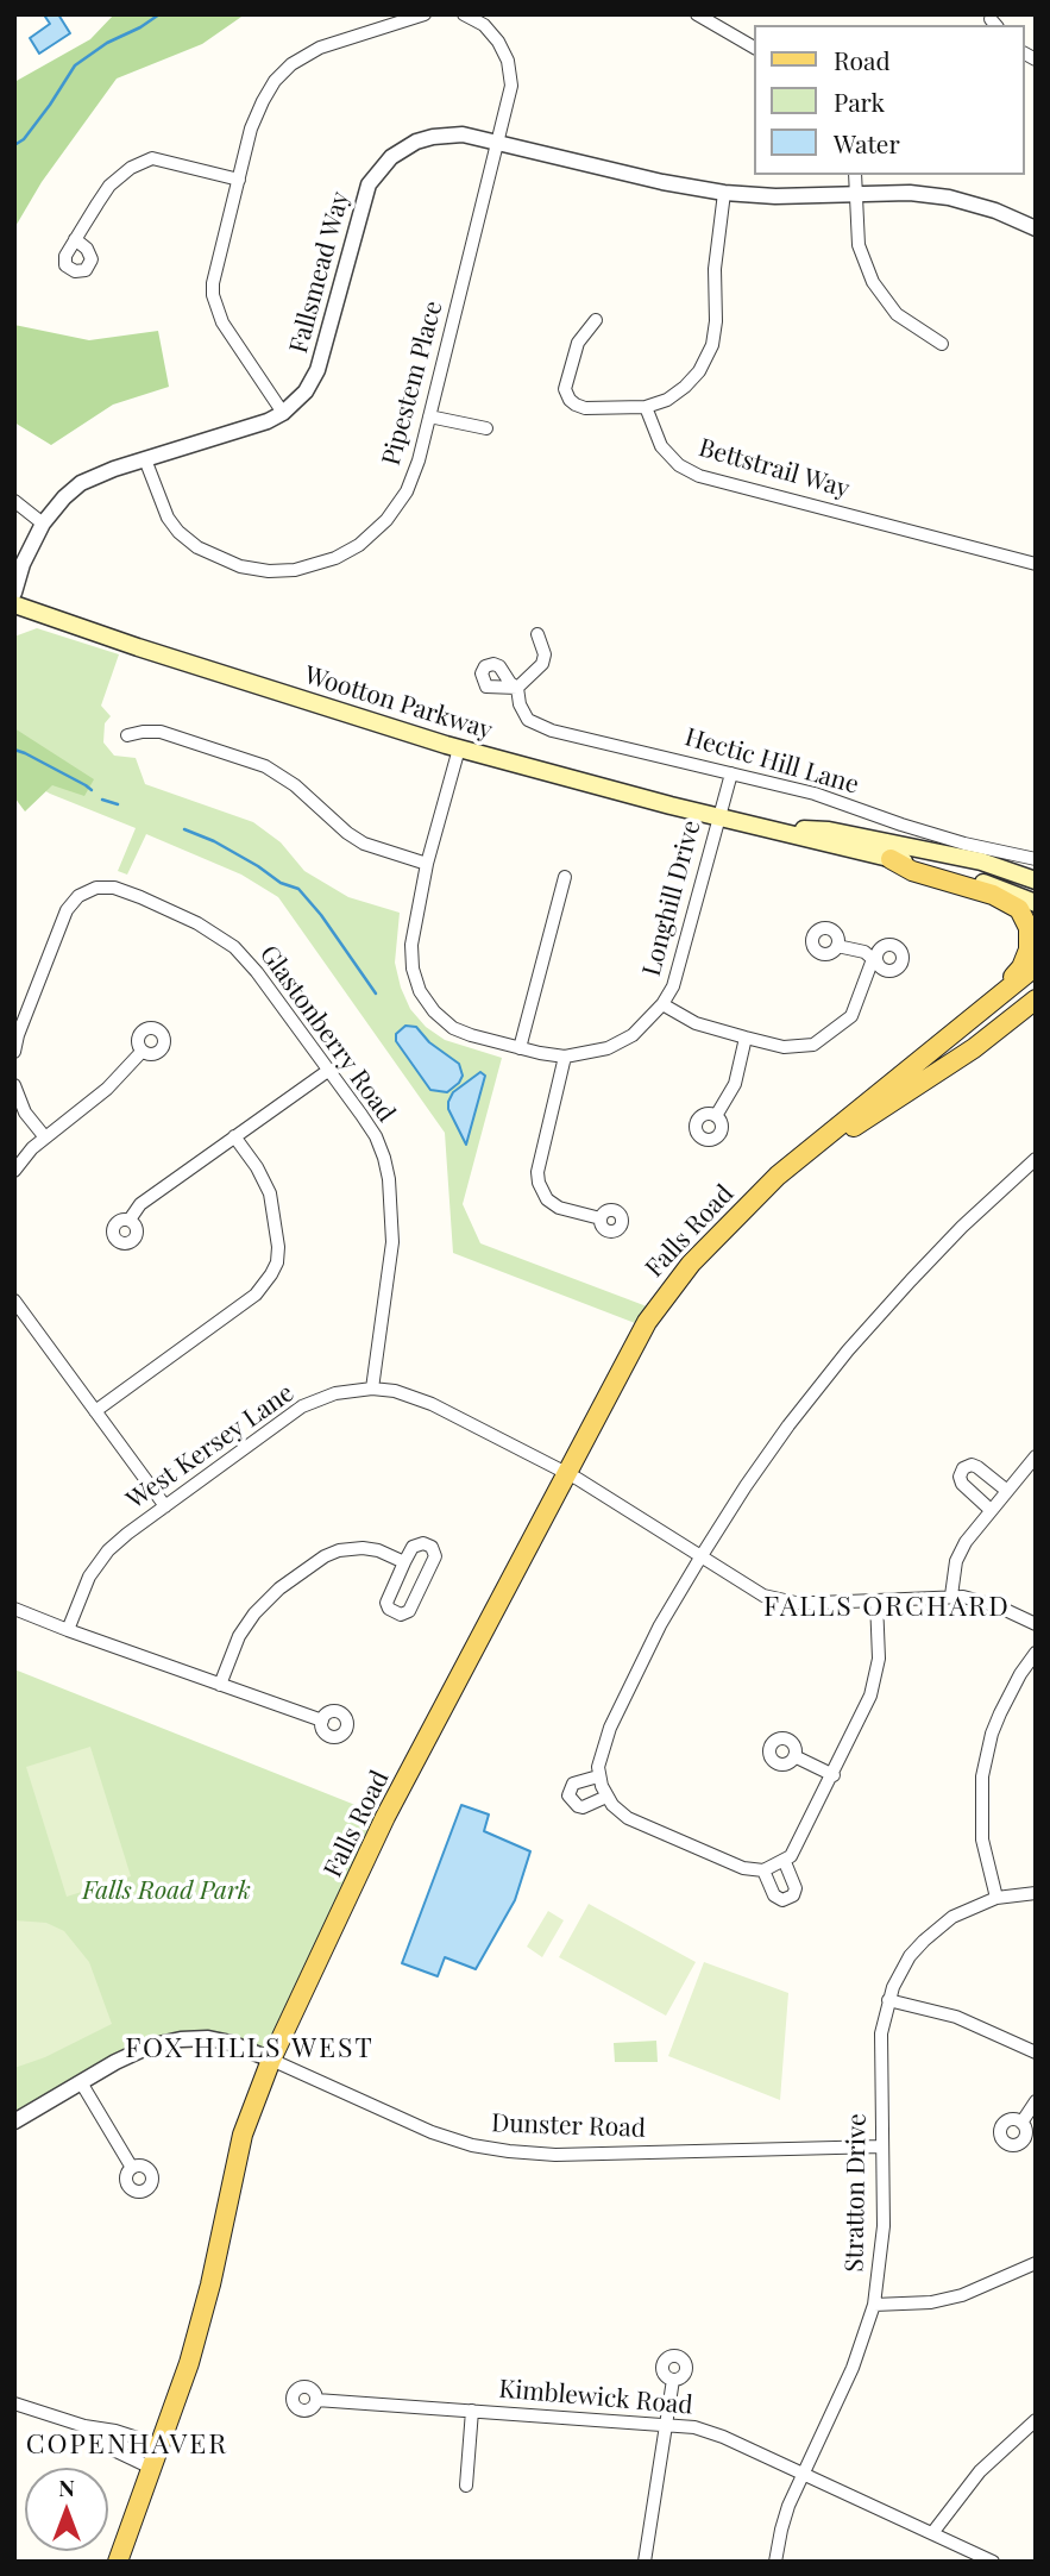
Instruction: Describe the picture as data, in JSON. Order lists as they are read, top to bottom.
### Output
{
  "streets": {
    "main road": ["Wootton Parkway", "Falls Road"],
    "street": [
      "Fallsmead Way",
      "Pipestem Place",
      "Bettstrail Way",
      "Hectic Hill Lane",
      "Longhill Drive",
      "Glastonberry Road",
      "West Kersey Lane",
      "Dunster Road",
      "Stratton Drive",
      "Kimblewick Road"
    ]
  },
  "crossings": [
    ["Fallsmead Way", "Pipestem Place"],
    ["Wootton Parkway", "Longhill Drive"],
    ["Hectic Hill Lane", "Longhill Drive"],
    ["Glastonberry Road", "West Kersey Lane"],
    ["Falls Road", "West Kersey Lane"],
    ["Falls Road", "Dunster Road"],
    ["Dunster Road", "Stratton Drive"],
    ["Stratton Drive", "Kimblewick Road"]
  ],
  "districts": ["FALLS ORCHARD", "FOX HILLS WEST", "COPENHAVER"],
  "parks": ["Falls Road Park"],
  "legend": ["Road", "Park", "Water"],
  "north": "top"
}
